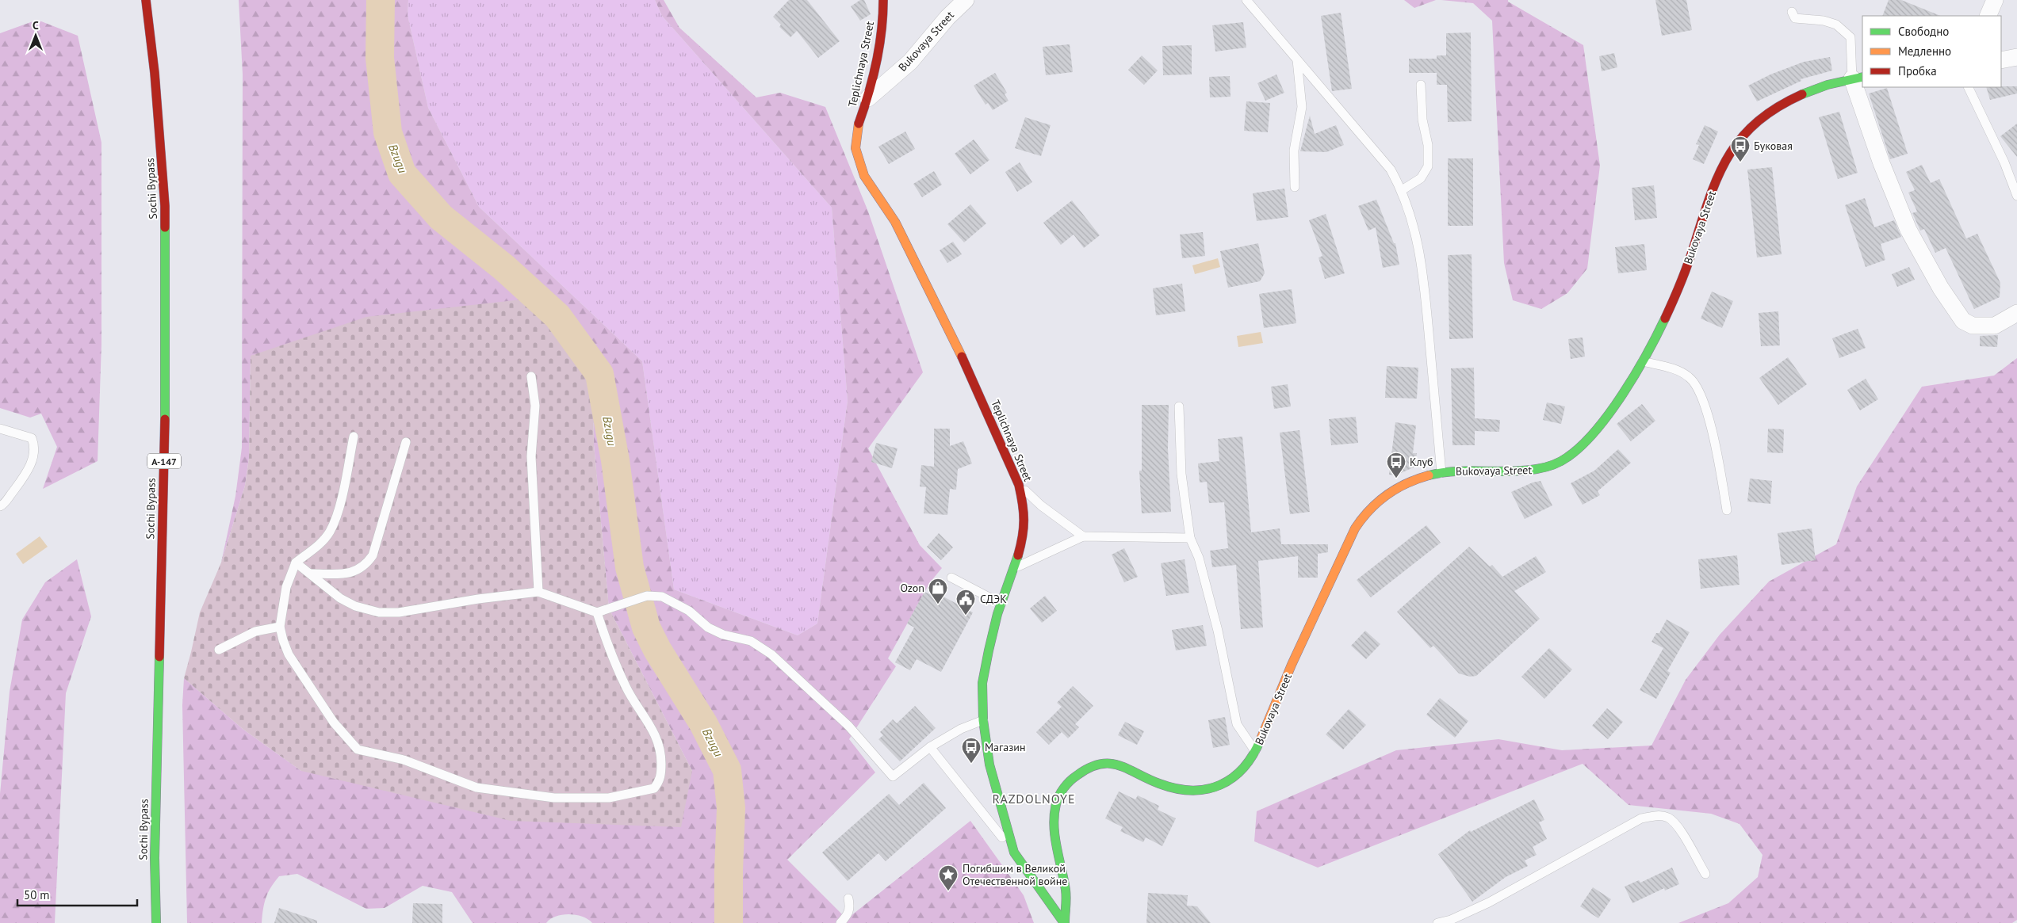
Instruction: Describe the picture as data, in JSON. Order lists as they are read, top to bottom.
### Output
{
  "streets": {
    "main road": [
      "Bukovaya Street",
      "Teplichnaya Street",
      "Sochi Bypass",
      "А-147"
    ]
  },
  "crossings": [
    ["Bukovaya Street", "Teplichnaya Street"]
  ],
  "districts": ["RAZDOLNOYE"],
  "water": ["Bzugu"],
  "places": {
    "bus stop": ["Буковая", "Клуб", "Магазин"],
    "shop": ["Ozon"],
    "public building": ["СДЭК"],
    "place": ["Погибшим в Великой Отечественной войне"]
  },
  "legend": ["Свободно", "Медленно", "Пробка"],
  "scale_bar": "50 m",
  "north": "top"
}
